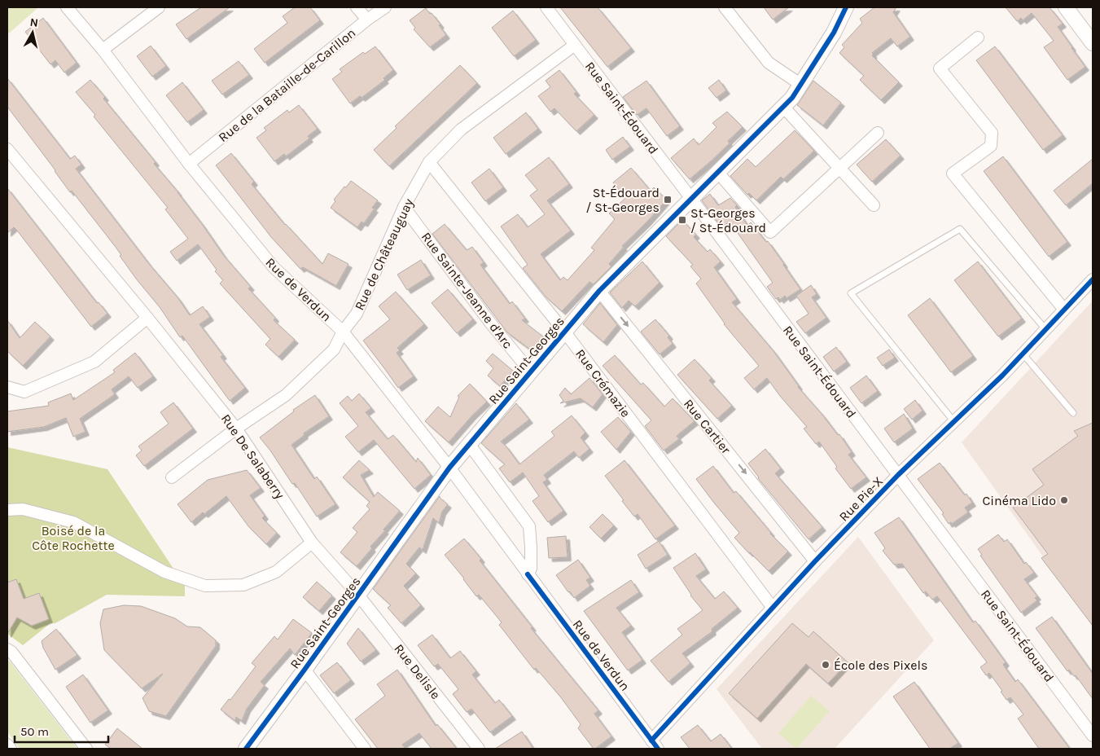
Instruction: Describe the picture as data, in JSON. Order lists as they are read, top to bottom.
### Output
{
  "streets": {
    "street": [
      "Rue de la Bataille-de-Carillon",
      "Rue Saint-Édouard",
      "Rue de Châteauguay",
      "Rue de Verdun",
      "Rue Sainte-Jeanne d'Arc",
      "Rue Saint-Georges",
      "Rue Crémazie",
      "Rue Cartier",
      "Rue De Salaberry",
      "Rue Pie-X",
      "Rue Delisle"
    ]
  },
  "crossings": [
    ["Rue de la Bataille-de-Carillon", "Rue de Verdun"],
    ["Rue Saint-Édouard", "Rue de Châteauguay"],
    ["Rue Saint-Édouard", "Rue Saint-Georges"],
    ["Rue Saint-Édouard", "Rue Pie-X"],
    ["Rue de Châteauguay", "Rue de Verdun"],
    ["Rue de Châteauguay", "Rue Sainte-Jeanne d'Arc"],
    ["Rue de Châteauguay", "Rue Crémazie"],
    ["Rue de Châteauguay", "Rue De Salaberry"],
    ["Rue de Verdun", "Rue Saint-Georges"],
    ["Rue de Verdun", "Rue Pie-X"],
    ["Rue Sainte-Jeanne d'Arc", "Rue Saint-Georges"],
    ["Rue Saint-Georges", "Rue Crémazie"],
    ["Rue Saint-Georges", "Rue Cartier"],
    ["Rue Saint-Georges", "Rue De Salaberry"],
    ["Rue Saint-Georges", "Rue Delisle"],
    ["Rue Crémazie", "Rue Pie-X"],
    ["Rue Cartier", "Rue Pie-X"],
    ["Rue De Salaberry", "Rue Delisle"]
  ],
  "one_way": ["Rue Cartier"],
  "parks": ["Boisé de la Côte Rochette"],
  "places": {
    "transit": ["St-Édouard / St-Georges", "St-Georges / St-Édouard"],
    "other": ["Cinéma Lido", "École des Pixels"]
  },
  "scale_bar": "50 m",
  "north": "top"
}
